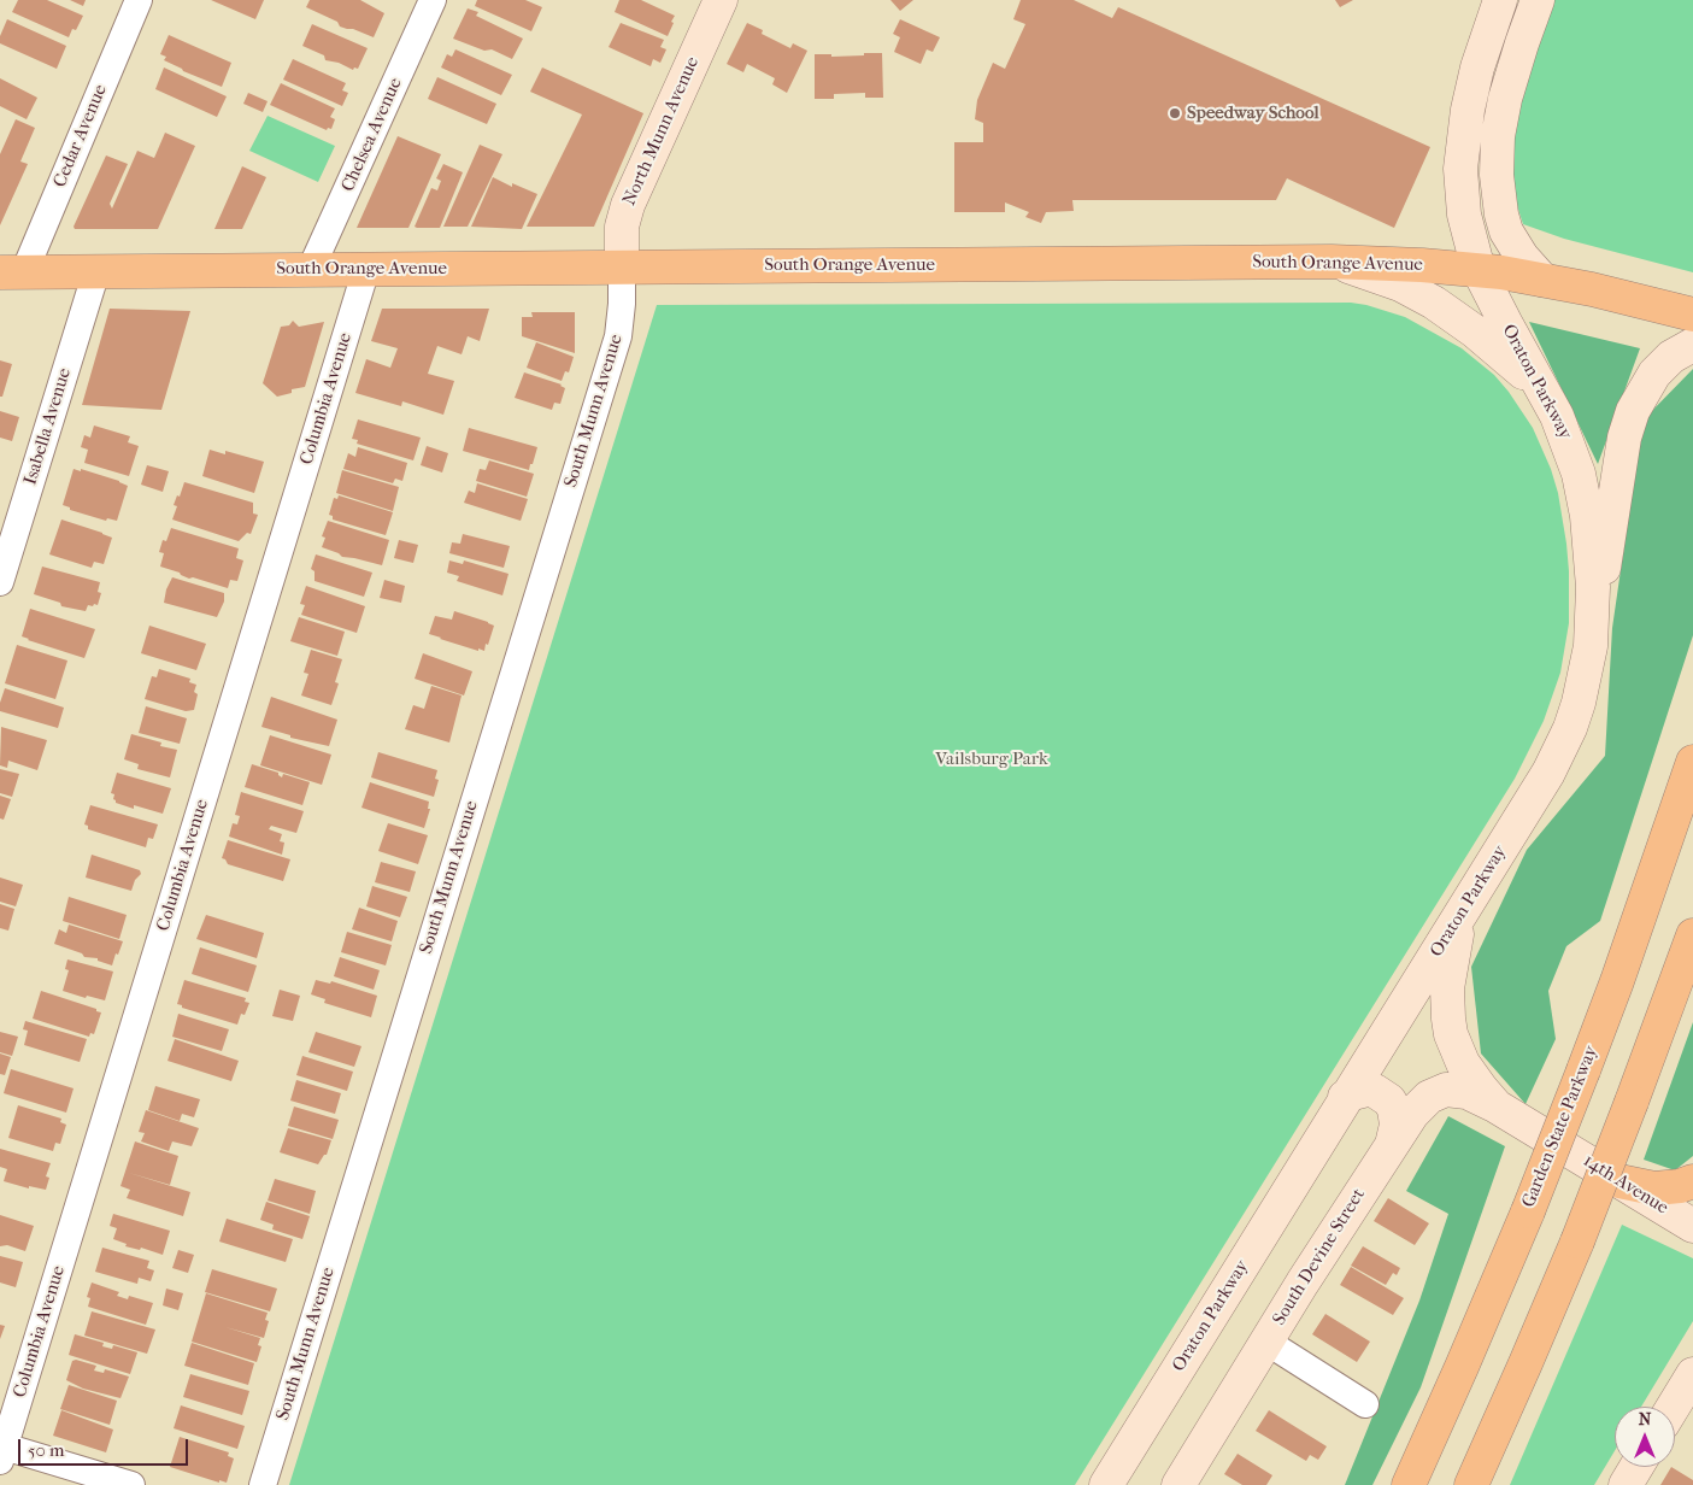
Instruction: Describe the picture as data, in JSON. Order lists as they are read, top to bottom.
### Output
{
  "streets": {
    "main road": [
      "North Munn Avenue",
      "South Orange Avenue",
      "Oraton Parkway",
      "Garden State Parkway",
      "14th Avenue",
      "South Devine Street"
    ],
    "street": [
      "Chelsea Avenue",
      "Cedar Avenue",
      "Columbia Avenue",
      "South Munn Avenue",
      "Isabella Avenue"
    ]
  },
  "crossings": [
    ["North Munn Avenue", "South Orange Avenue"],
    ["North Munn Avenue", "South Munn Avenue"],
    ["Chelsea Avenue", "South Orange Avenue"],
    ["Cedar Avenue", "South Orange Avenue"],
    ["South Orange Avenue", "Oraton Parkway"],
    ["South Orange Avenue", "Columbia Avenue"],
    ["South Orange Avenue", "South Munn Avenue"],
    ["South Orange Avenue", "Isabella Avenue"],
    ["Oraton Parkway", "14th Avenue"],
    ["14th Avenue", "South Devine Street"]
  ],
  "parks": ["Vailsburg Park"],
  "places": ["Speedway School"],
  "scale_bar": "50 m",
  "north": "top"
}
